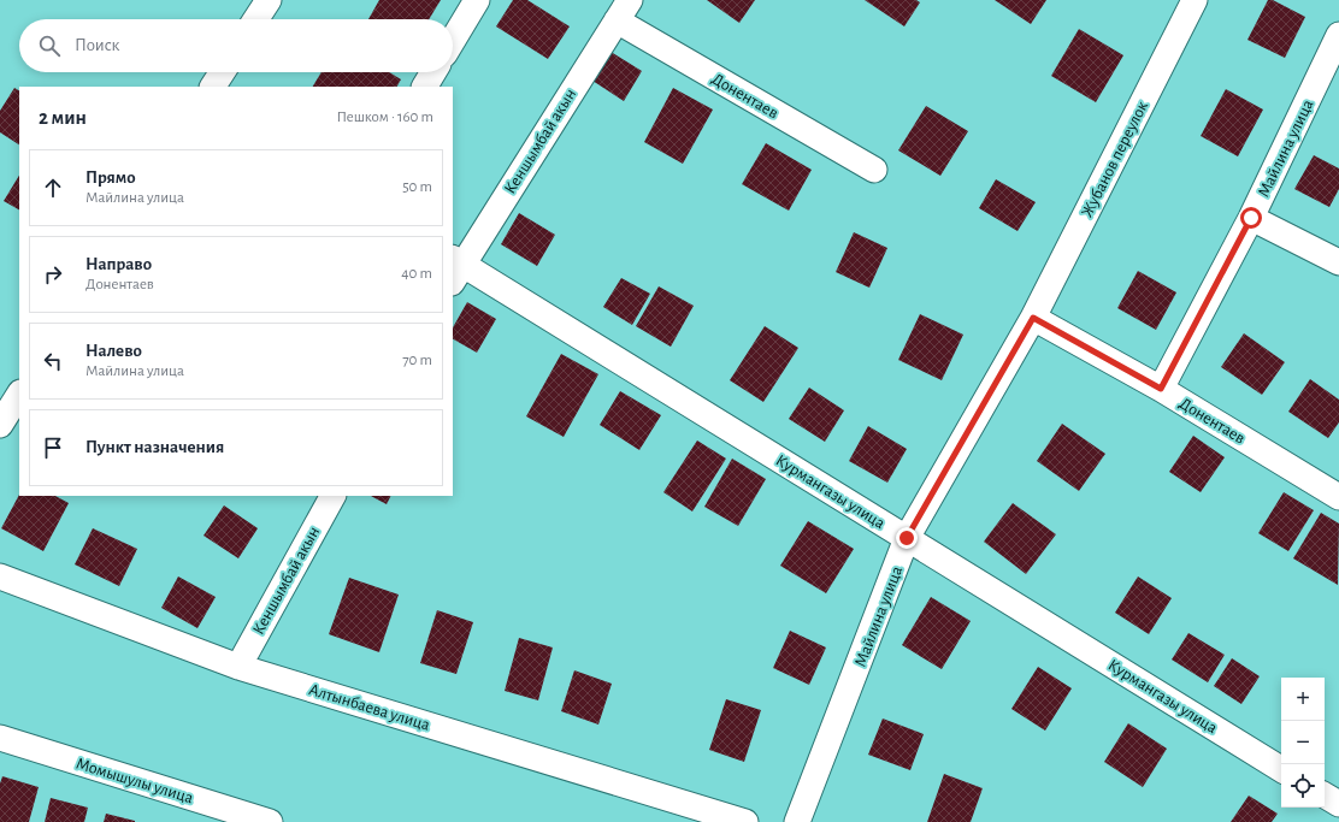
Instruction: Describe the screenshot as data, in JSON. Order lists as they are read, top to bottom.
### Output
{
  "streets": {
    "street": [
      "Донентаев",
      "Кеншымбай акын",
      "Майлина улица",
      "Жубанов переулок",
      "Курмангазы улица",
      "Алтынбаева улица",
      "Момышулы улица"
    ]
  },
  "crossings": [
    ["Донентаев", "Кеншымбай акын"],
    ["Донентаев", "Майлина улица"],
    ["Донентаев", "Жубанов переулок"],
    ["Кеншымбай акын", "Курмангазы улица"],
    ["Кеншымбай акын", "Алтынбаева улица"],
    ["Майлина улица", "Жубанов переулок"],
    ["Майлина улица", "Курмангазы улица"]
  ],
  "page": {
    "search": "Поиск",
    "heading": ["2 мин", "Пешком · 160 m"],
    "list": [
      ["Прямо", "Майлина улица", "50 m"],
      ["Направо", "Донентаев", "40 m"],
      ["Налево", "Майлина улица", "70 m"],
      "Пункт назначения"
    ],
    "map_buttons": ["+", "−"]
  }
}
